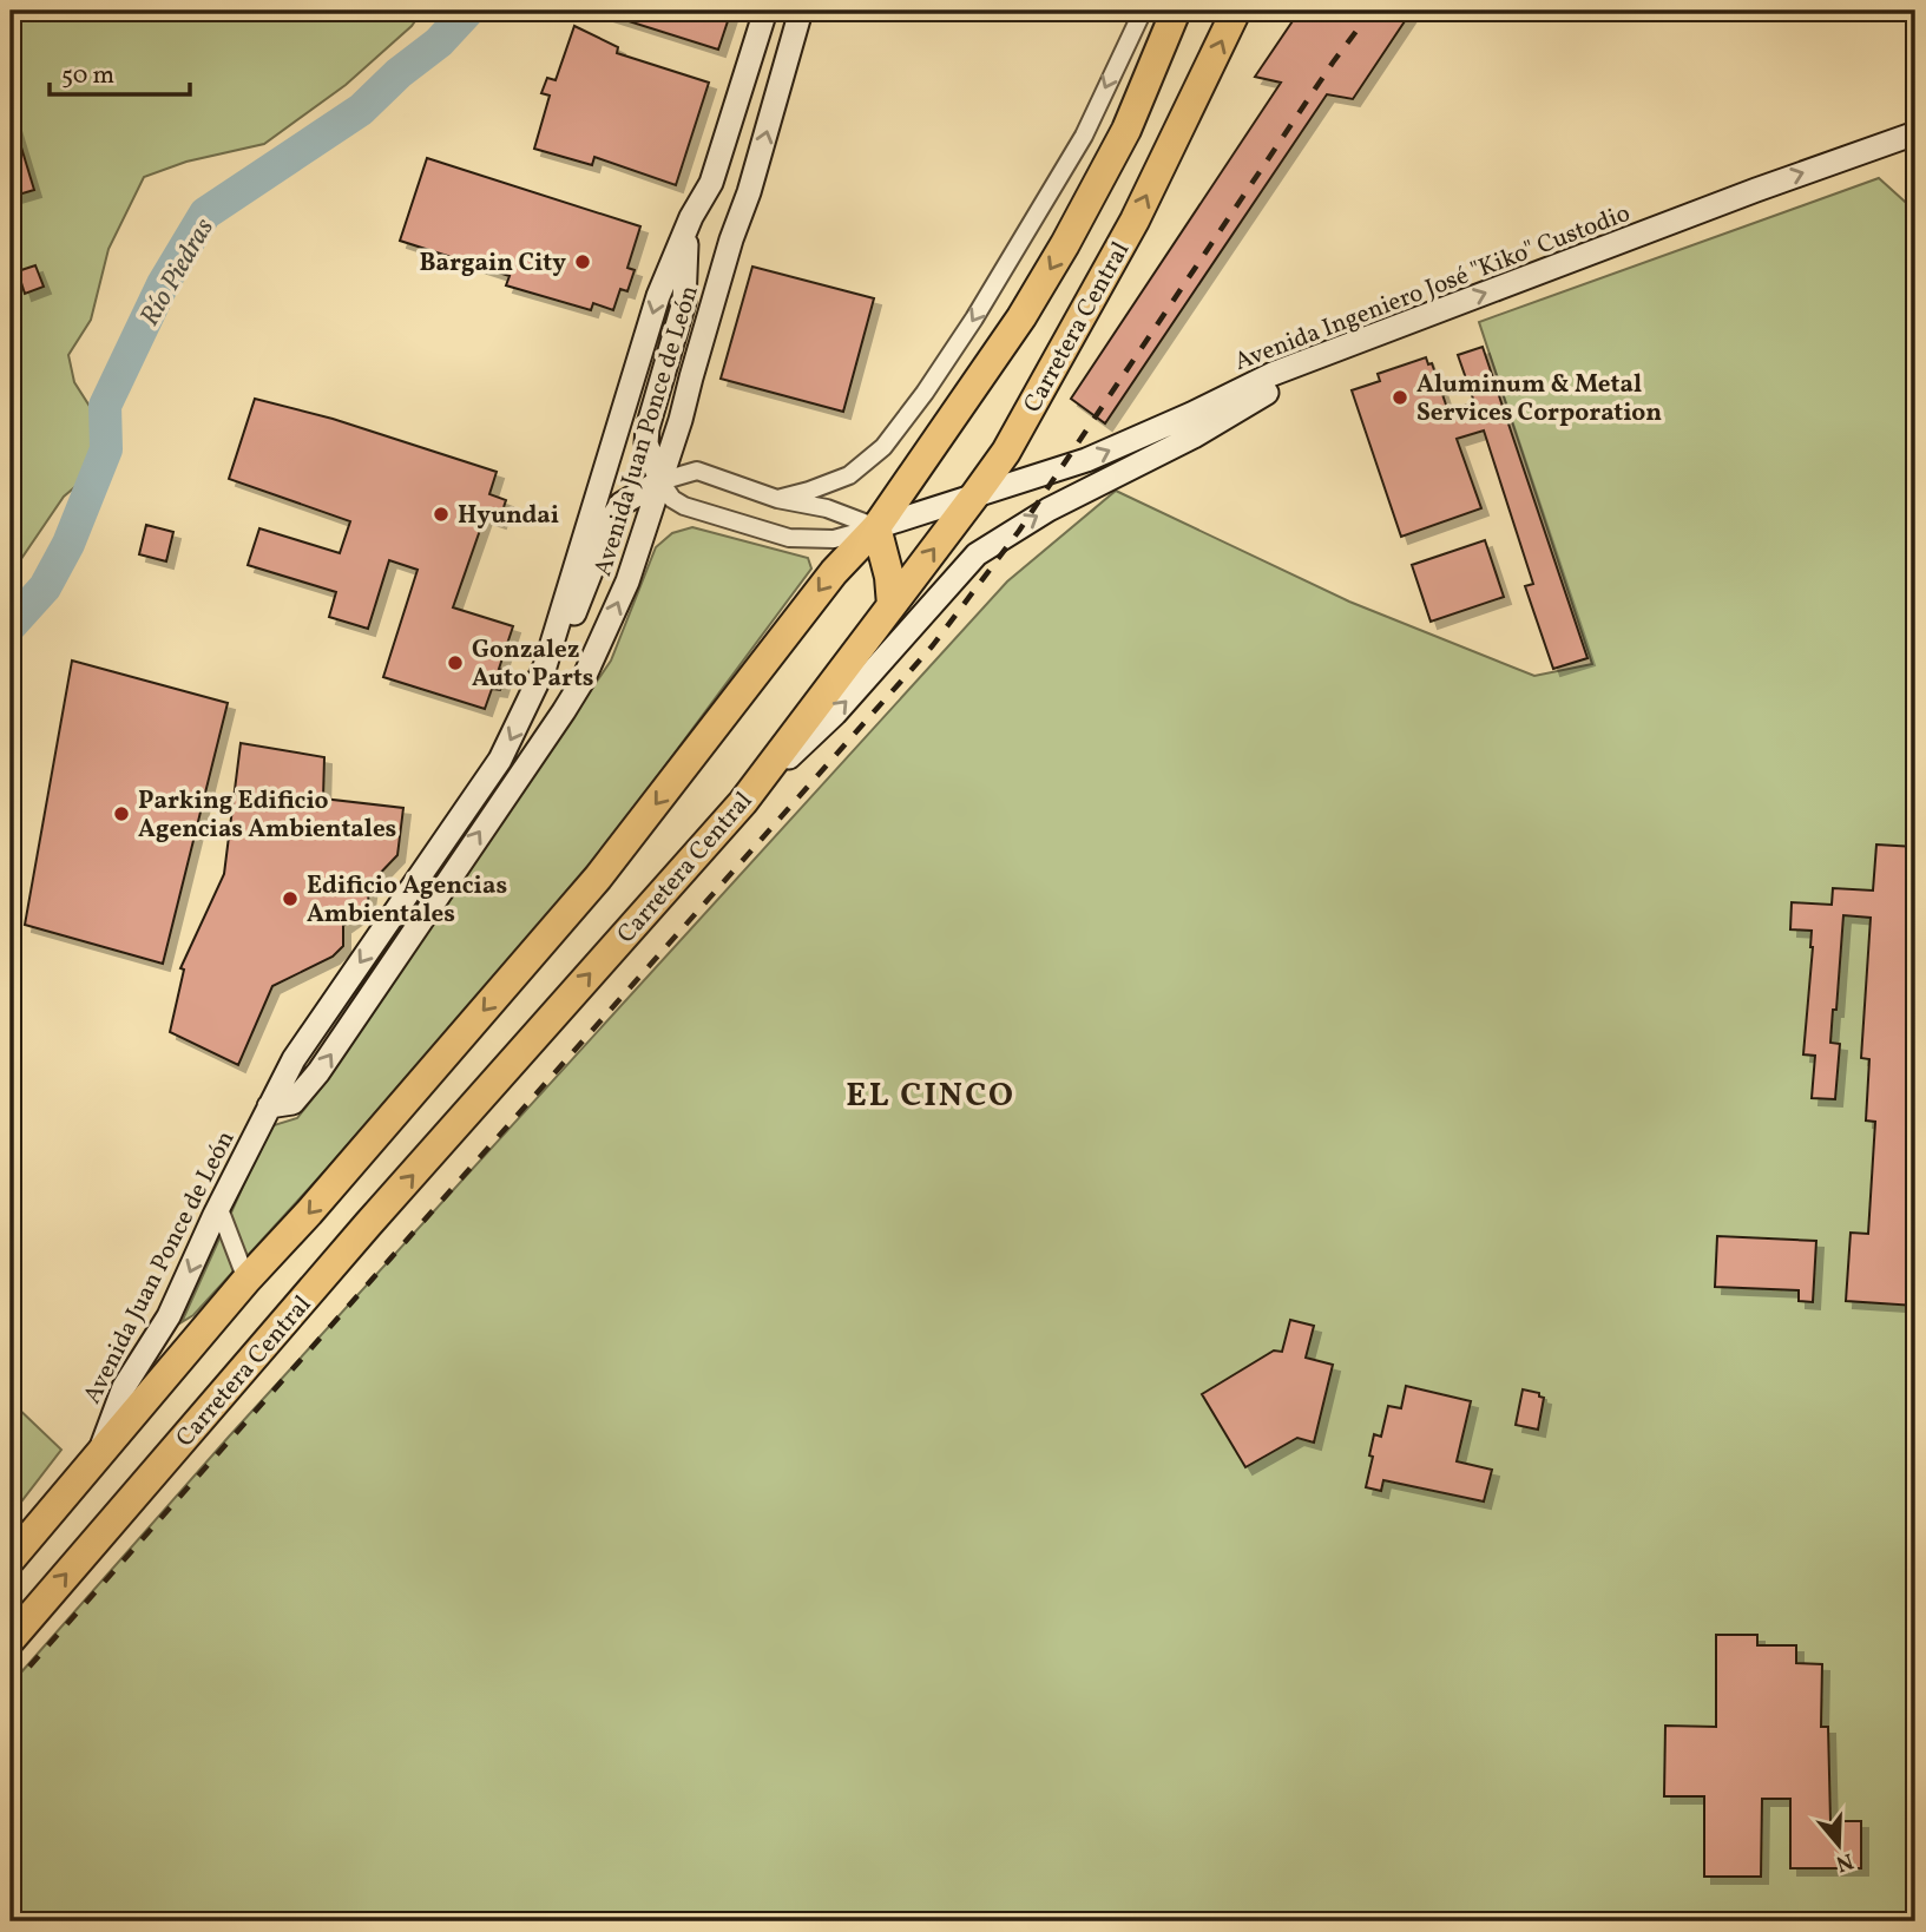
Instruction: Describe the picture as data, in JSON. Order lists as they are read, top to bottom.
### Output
{
  "streets": {
    "highway": ["Carretera Central"],
    "street": ["Avenida Ingeniero José \"Kiko\" Custodio", "Avenida Juan Ponce de León"]
  },
  "crossings": [
    ["Avenida Ingeniero José \"Kiko\" Custodio", "Carretera Central"],
    ["Carretera Central", "Avenida Juan Ponce de León"]
  ],
  "districts": ["EL CINCO"],
  "water": ["Río Piedras"],
  "places": [
    "Bargain City",
    "Aluminum & Metal Services Corporation",
    "Hyundai",
    "Gonzalez Auto Parts",
    "Parking Edificio Agencias Ambientales",
    "Edificio Agencias Ambientales"
  ],
  "scale_bar": "50 m",
  "north": "bottom"
}
